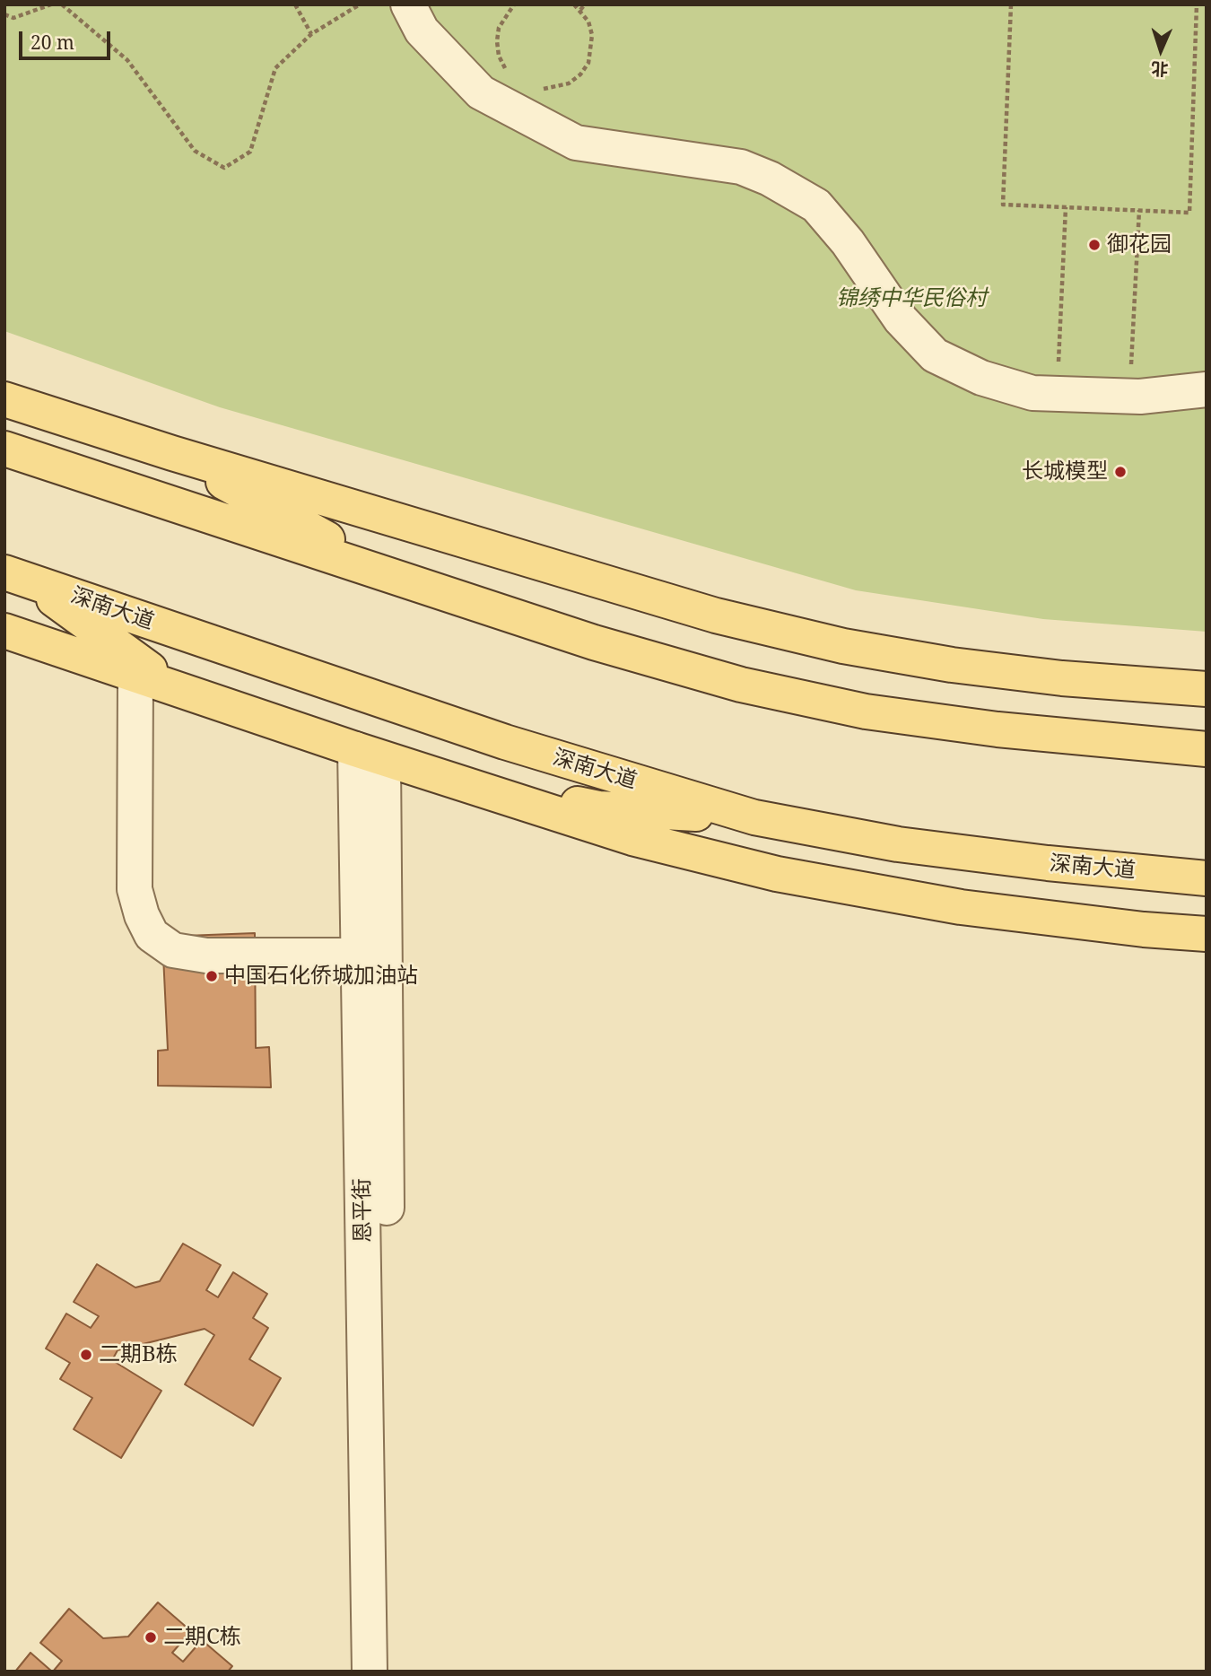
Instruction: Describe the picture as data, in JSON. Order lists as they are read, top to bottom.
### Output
{
  "streets": {
    "main road": ["深南大道"],
    "street": ["恩平街"]
  },
  "parks": ["锦绣中华民俗村"],
  "places": [
    "御花园",
    "长城模型",
    "中国石化侨城加油站",
    "二期B栋",
    "二期C栋"
  ],
  "scale_bar": "20 m",
  "north": "bottom"
}
